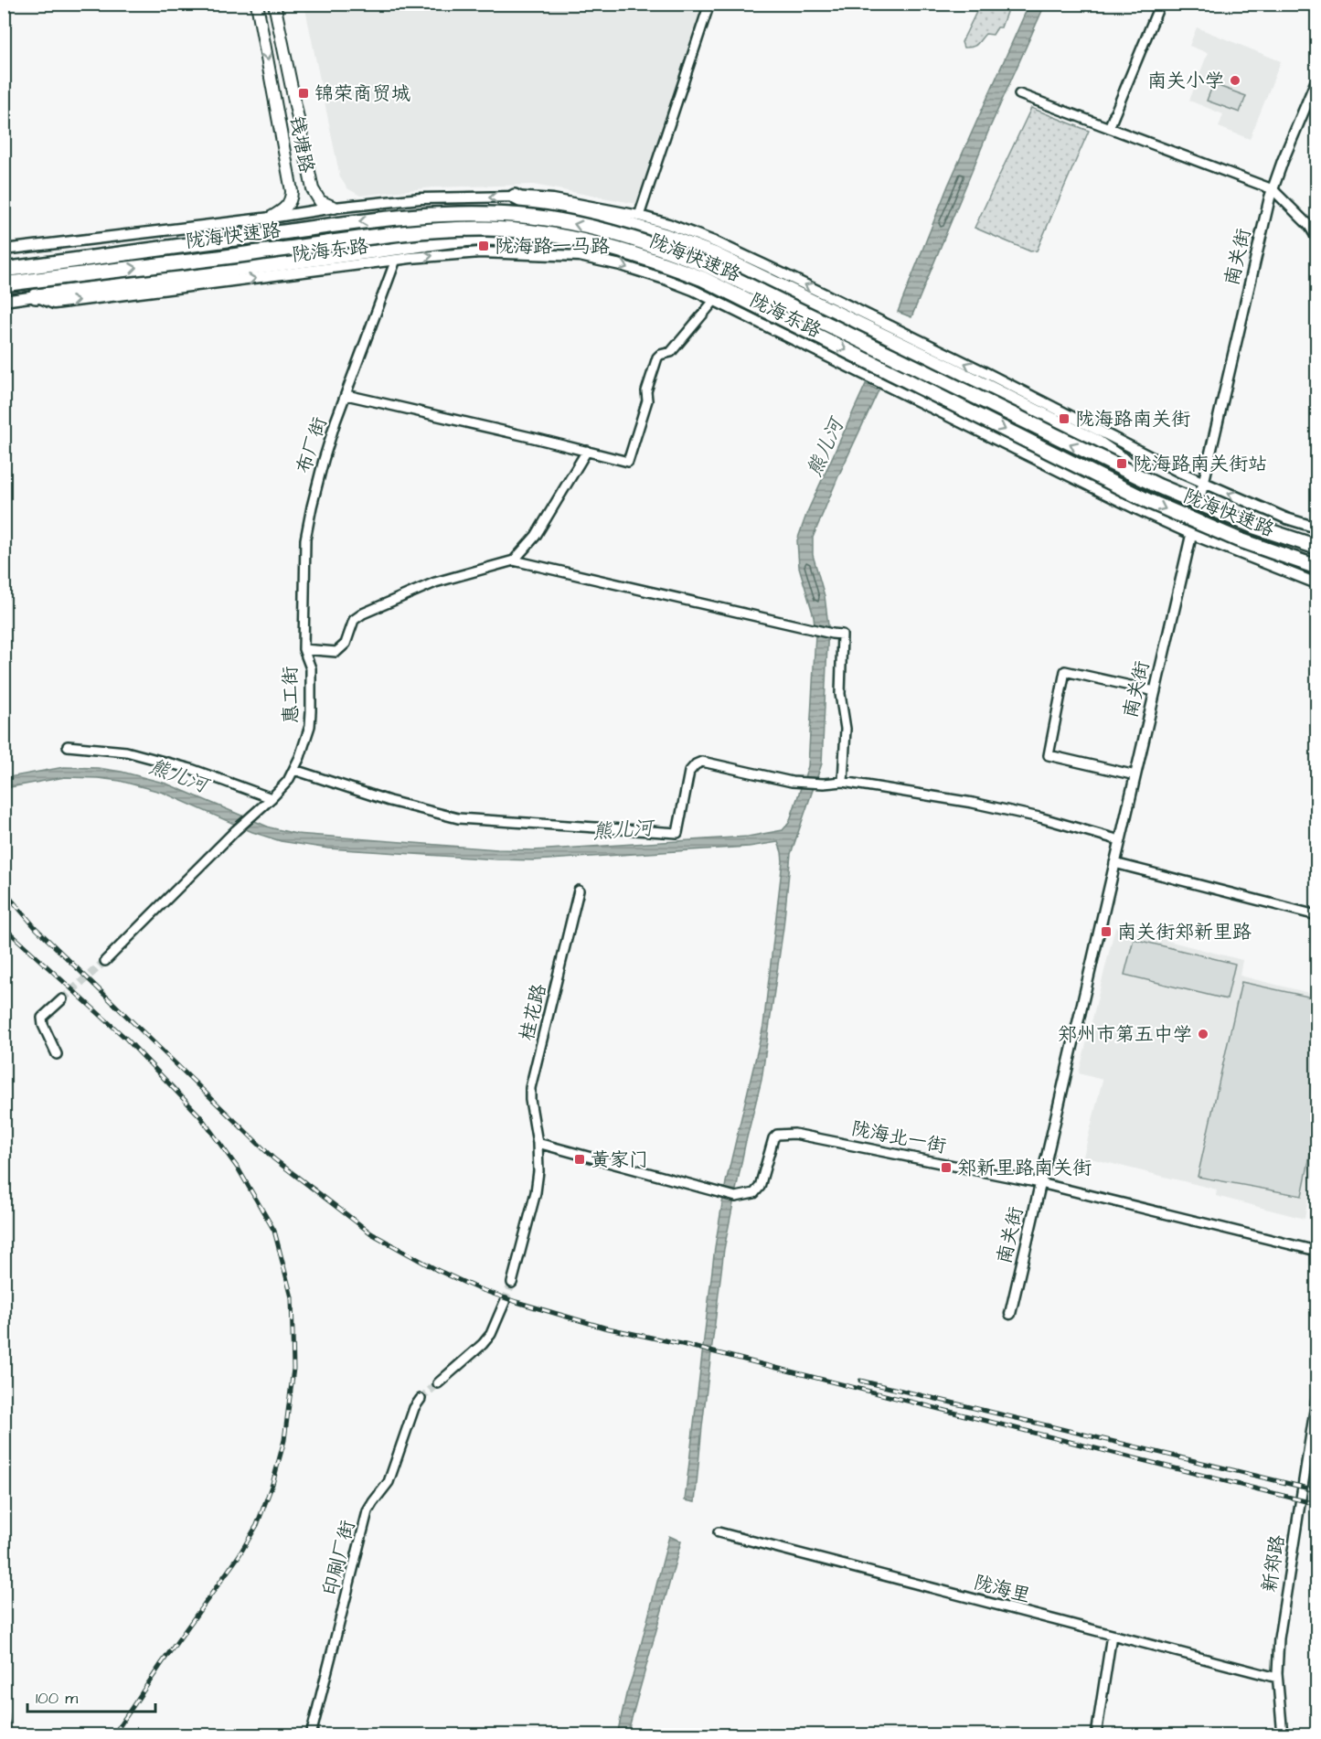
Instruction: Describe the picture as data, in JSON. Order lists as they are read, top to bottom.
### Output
{
  "streets": {
    "highway": ["陇海快速路"],
    "main road": ["钱塘路"],
    "street": [
      "陇海东路",
      "南关街",
      "布厂街",
      "惠工街",
      "桂花路",
      "陇海北一街",
      "印刷厂街",
      "新郑路",
      "陇海里"
    ]
  },
  "crossings": [
    ["钱塘路", "陇海东路"],
    ["陇海东路", "南关街"],
    ["陇海东路", "布厂街"],
    ["南关街", "陇海北一街"],
    ["布厂街", "惠工街"],
    ["桂花路", "陇海北一街"],
    ["新郑路", "陇海里"]
  ],
  "water": ["熊儿河"],
  "places": {
    "other": ["南关小学", "郑州市第五中学"],
    "transit": [
      "锦荣商贸城",
      "陇海路一马路",
      "陇海路南关街",
      "陇海路南关街站",
      "南关街郑新里路",
      "黄家门",
      "郑新里路南关街"
    ]
  },
  "scale_bar": "100 m"
}
